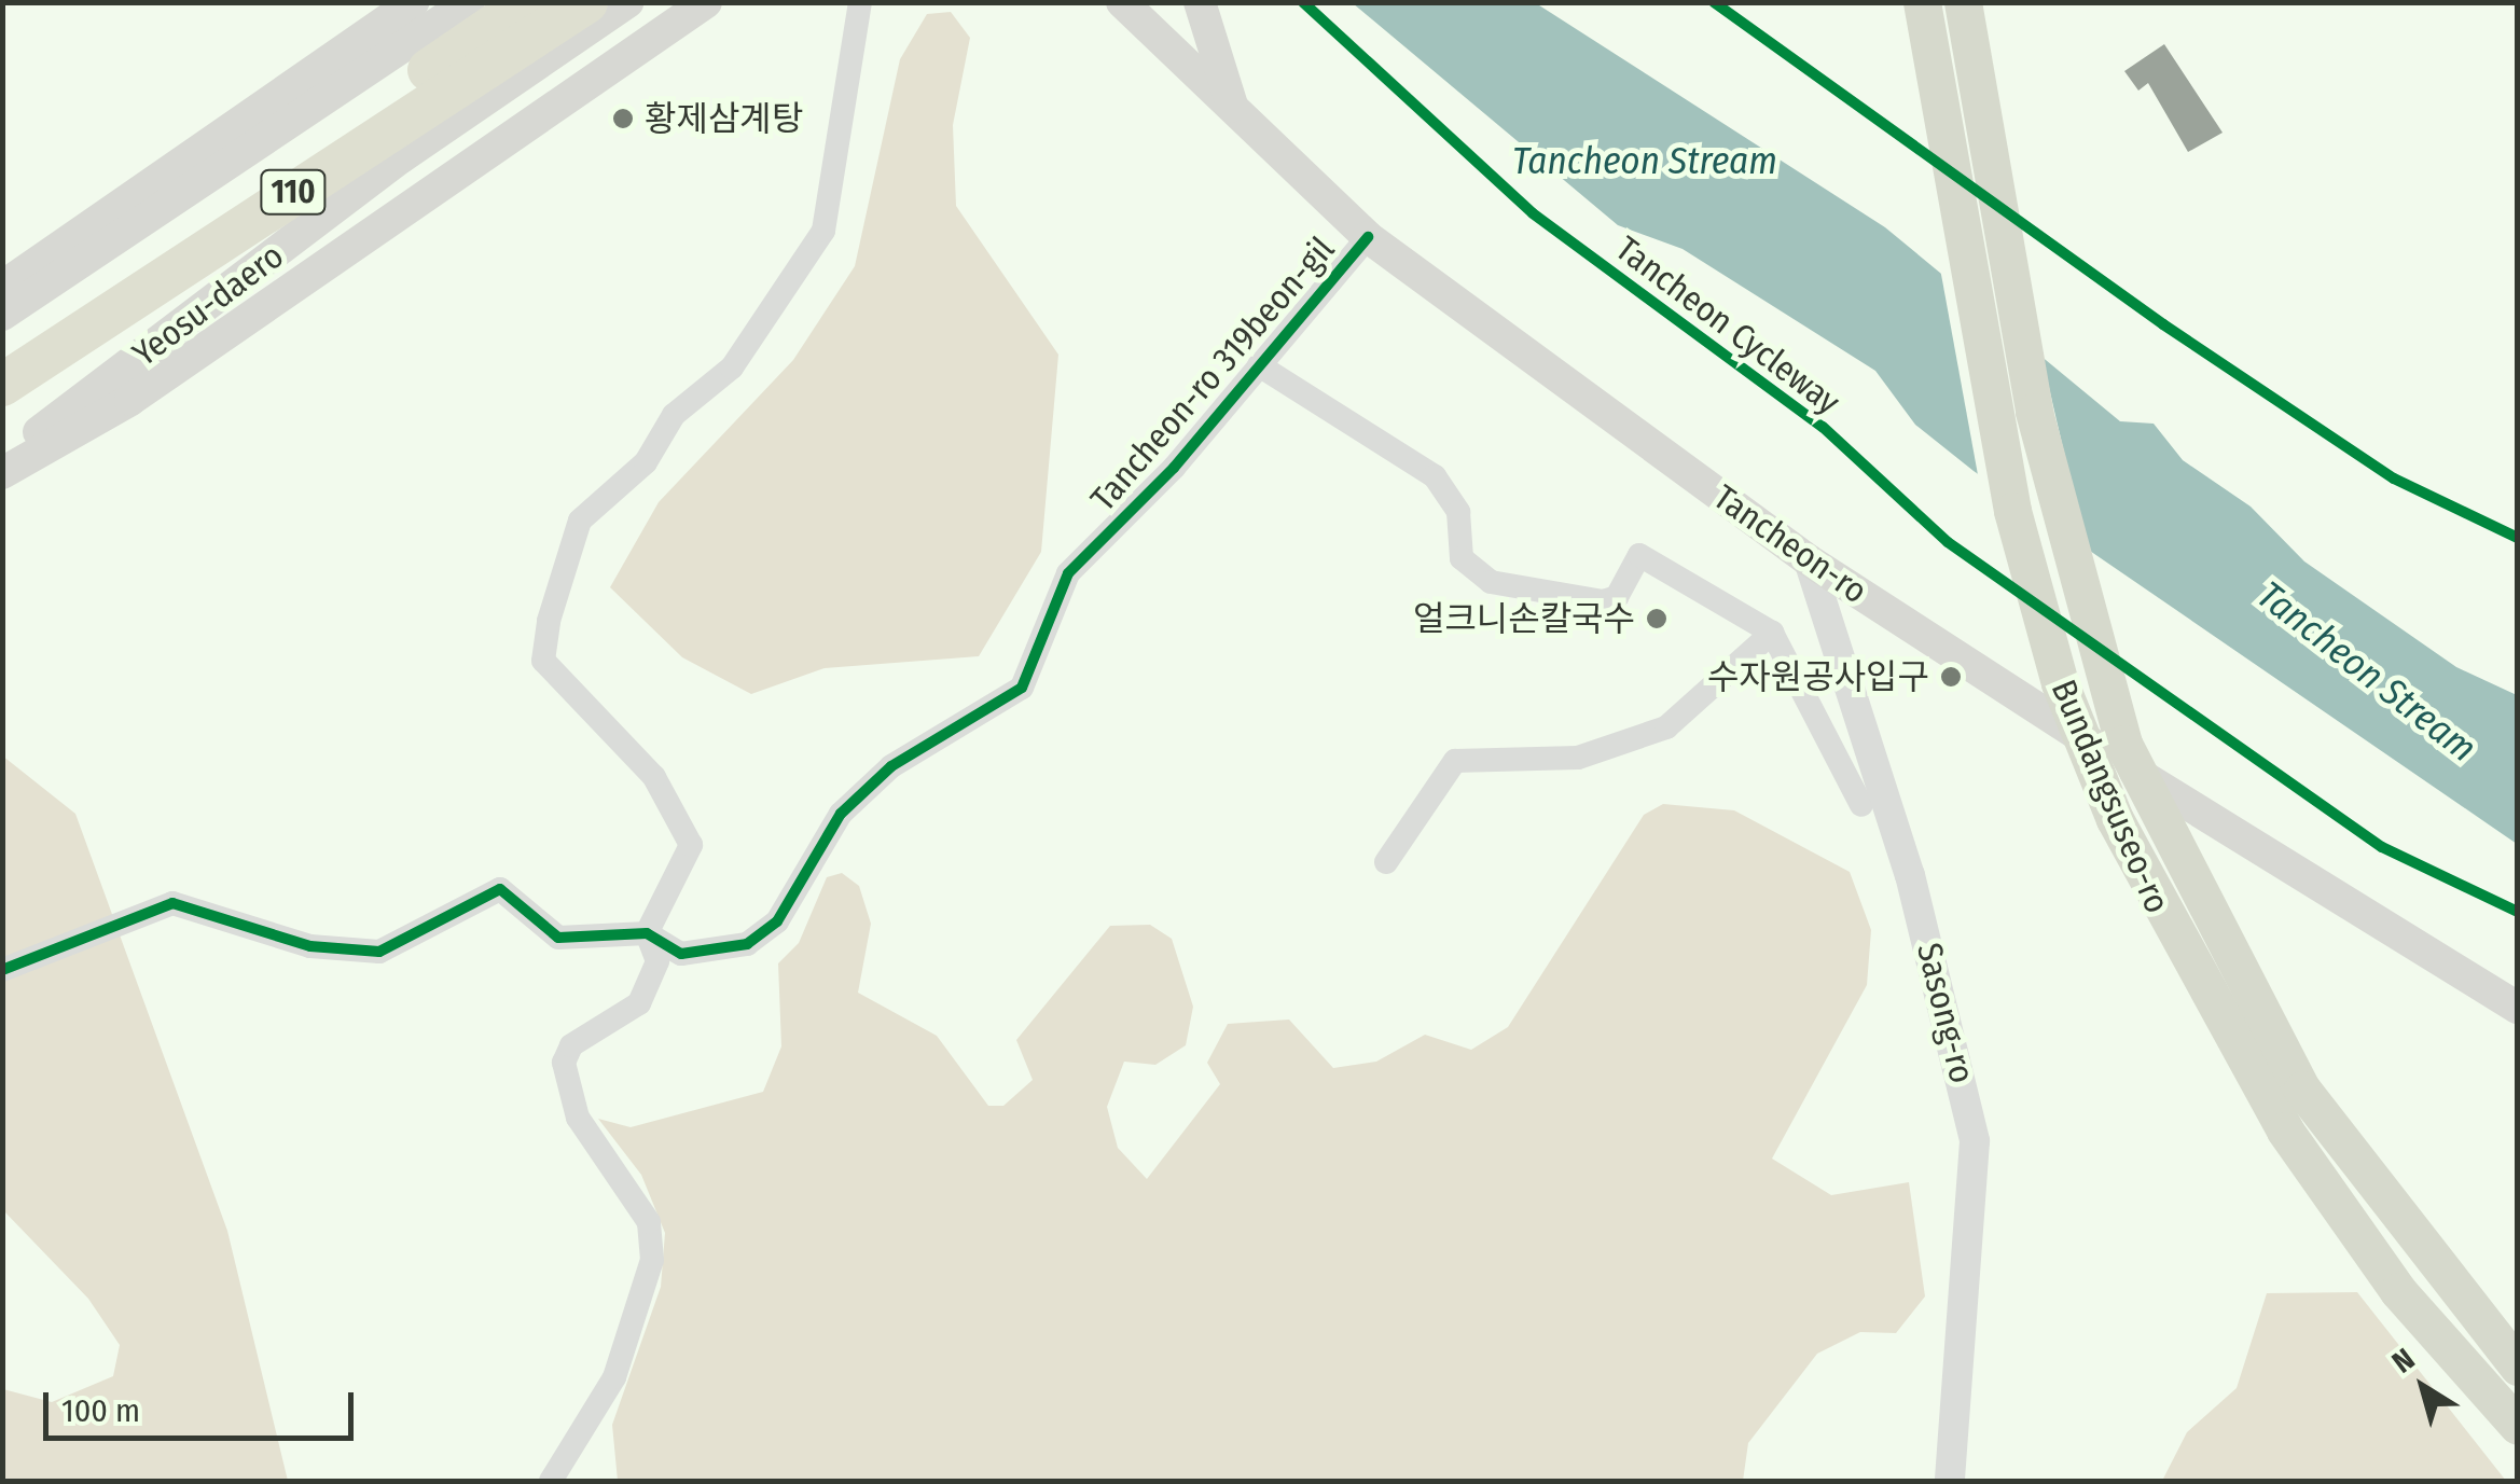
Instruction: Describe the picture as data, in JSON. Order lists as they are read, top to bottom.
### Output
{
  "streets": {
    "highway": ["110", "Bundangsuseo-ro"],
    "main road": ["Yeosu-daero", "Tancheon-ro"],
    "street": ["Tancheon-ro 319beon-gil", "Sasong-ro"],
    "cycle path": ["Tancheon Cycleway"]
  },
  "crossings": [
    ["Tancheon-ro 319beon-gil", "Tancheon-ro"],
    ["Tancheon-ro", "Sasong-ro"]
  ],
  "water": ["Tancheon Stream"],
  "places": ["황제삼계탕", "얼크니손칼국수", "수자원공사입구"],
  "scale_bar": "100 m",
  "north": "top left"
}
